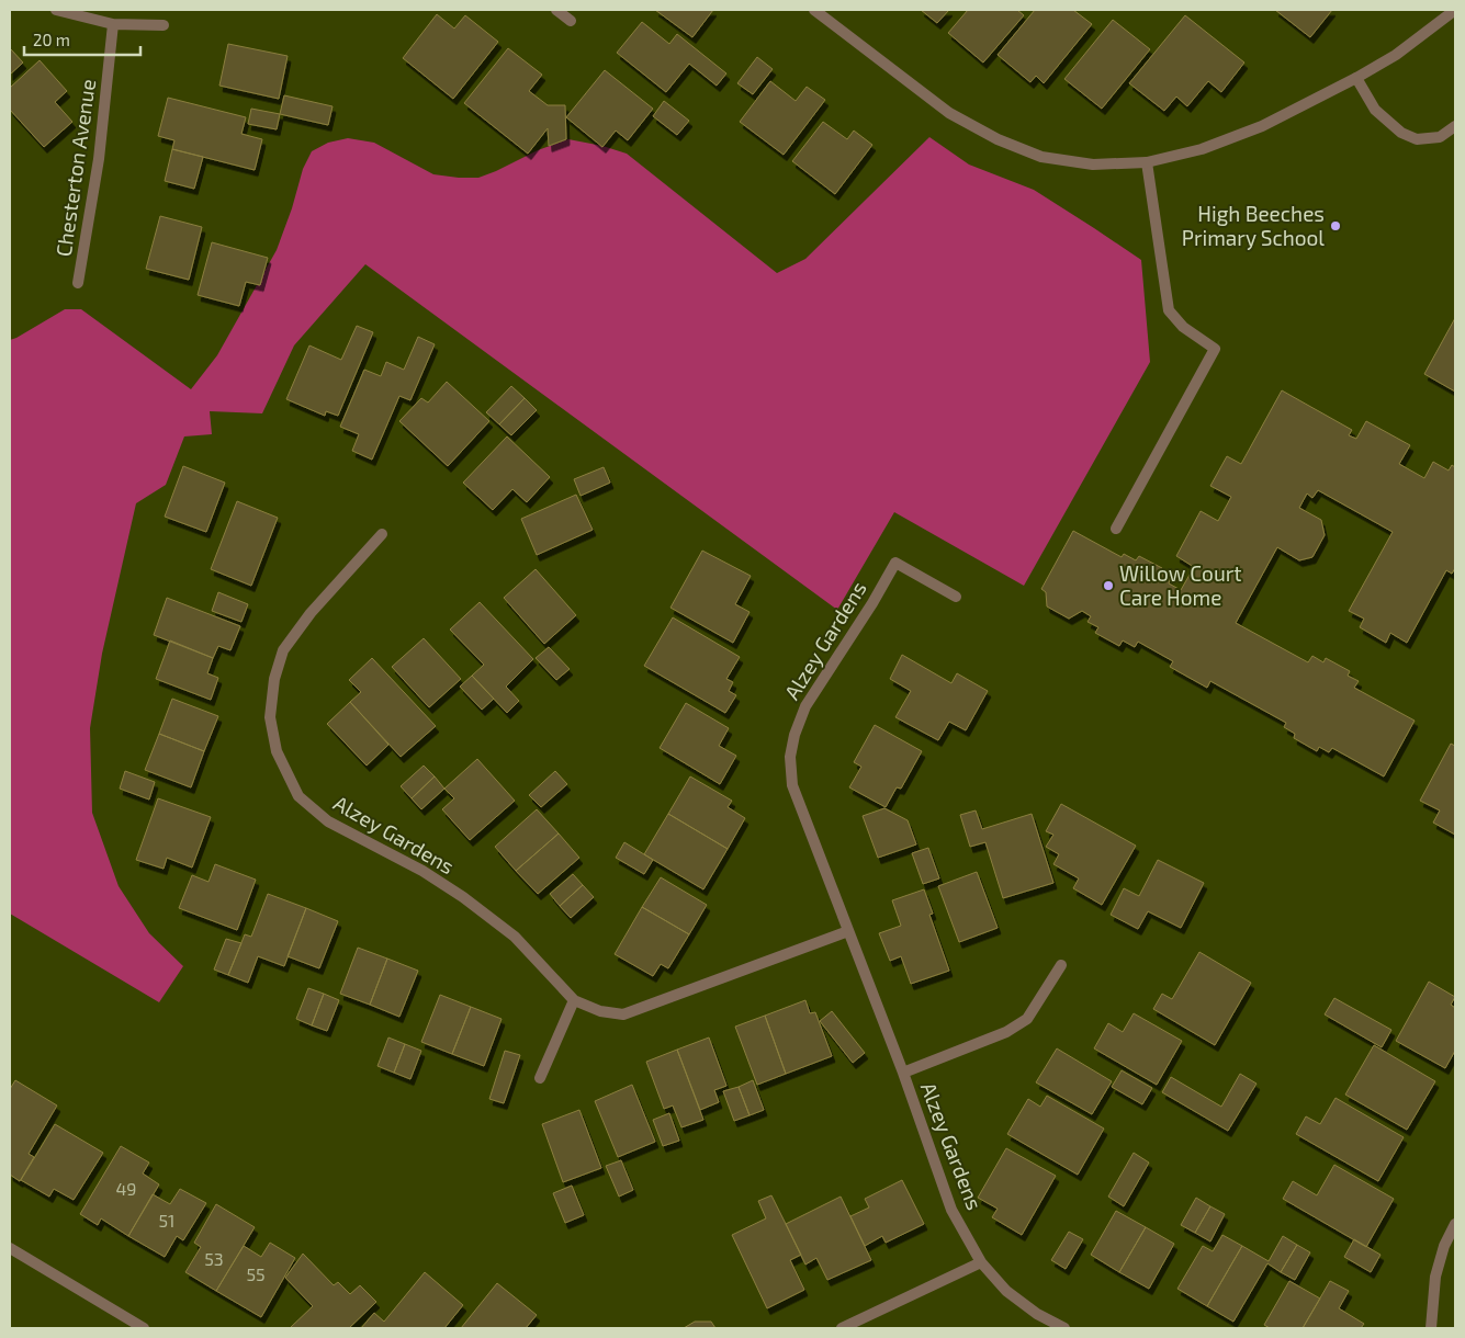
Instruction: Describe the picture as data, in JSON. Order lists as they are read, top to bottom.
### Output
{
  "streets": {
    "street": ["Chesterton Avenue", "Alzey Gardens"]
  },
  "places": ["High Beeches Primary School", "Willow Court Care Home"],
  "house_numbers": [
    "49",
    "51",
    "53",
    "55"
  ],
  "scale_bar": "20 m"
}
